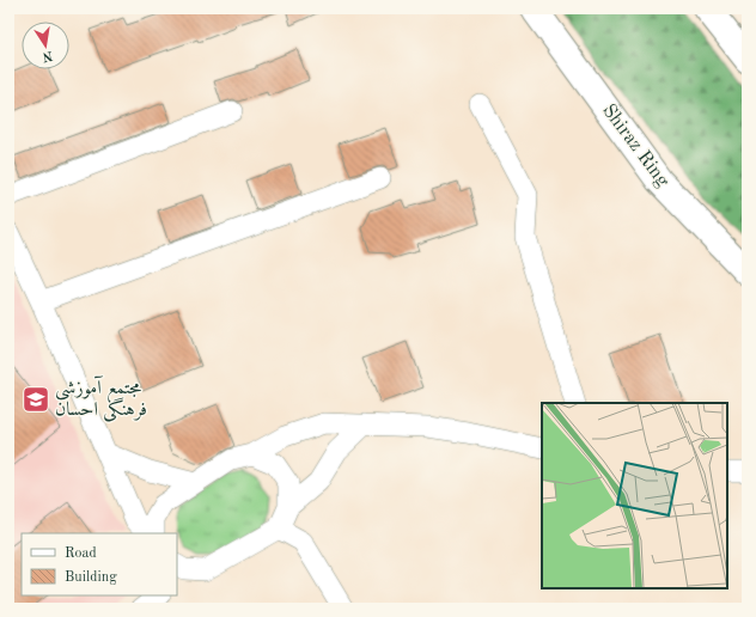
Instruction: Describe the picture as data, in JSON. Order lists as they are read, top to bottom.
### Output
{
  "streets": {
    "highway": ["Shiraz Ring"]
  },
  "places": {
    "school or university": ["مجتمع آموزشی فرهنگی احسان"]
  },
  "legend": ["Road", "Building"],
  "north": "bottom"
}
